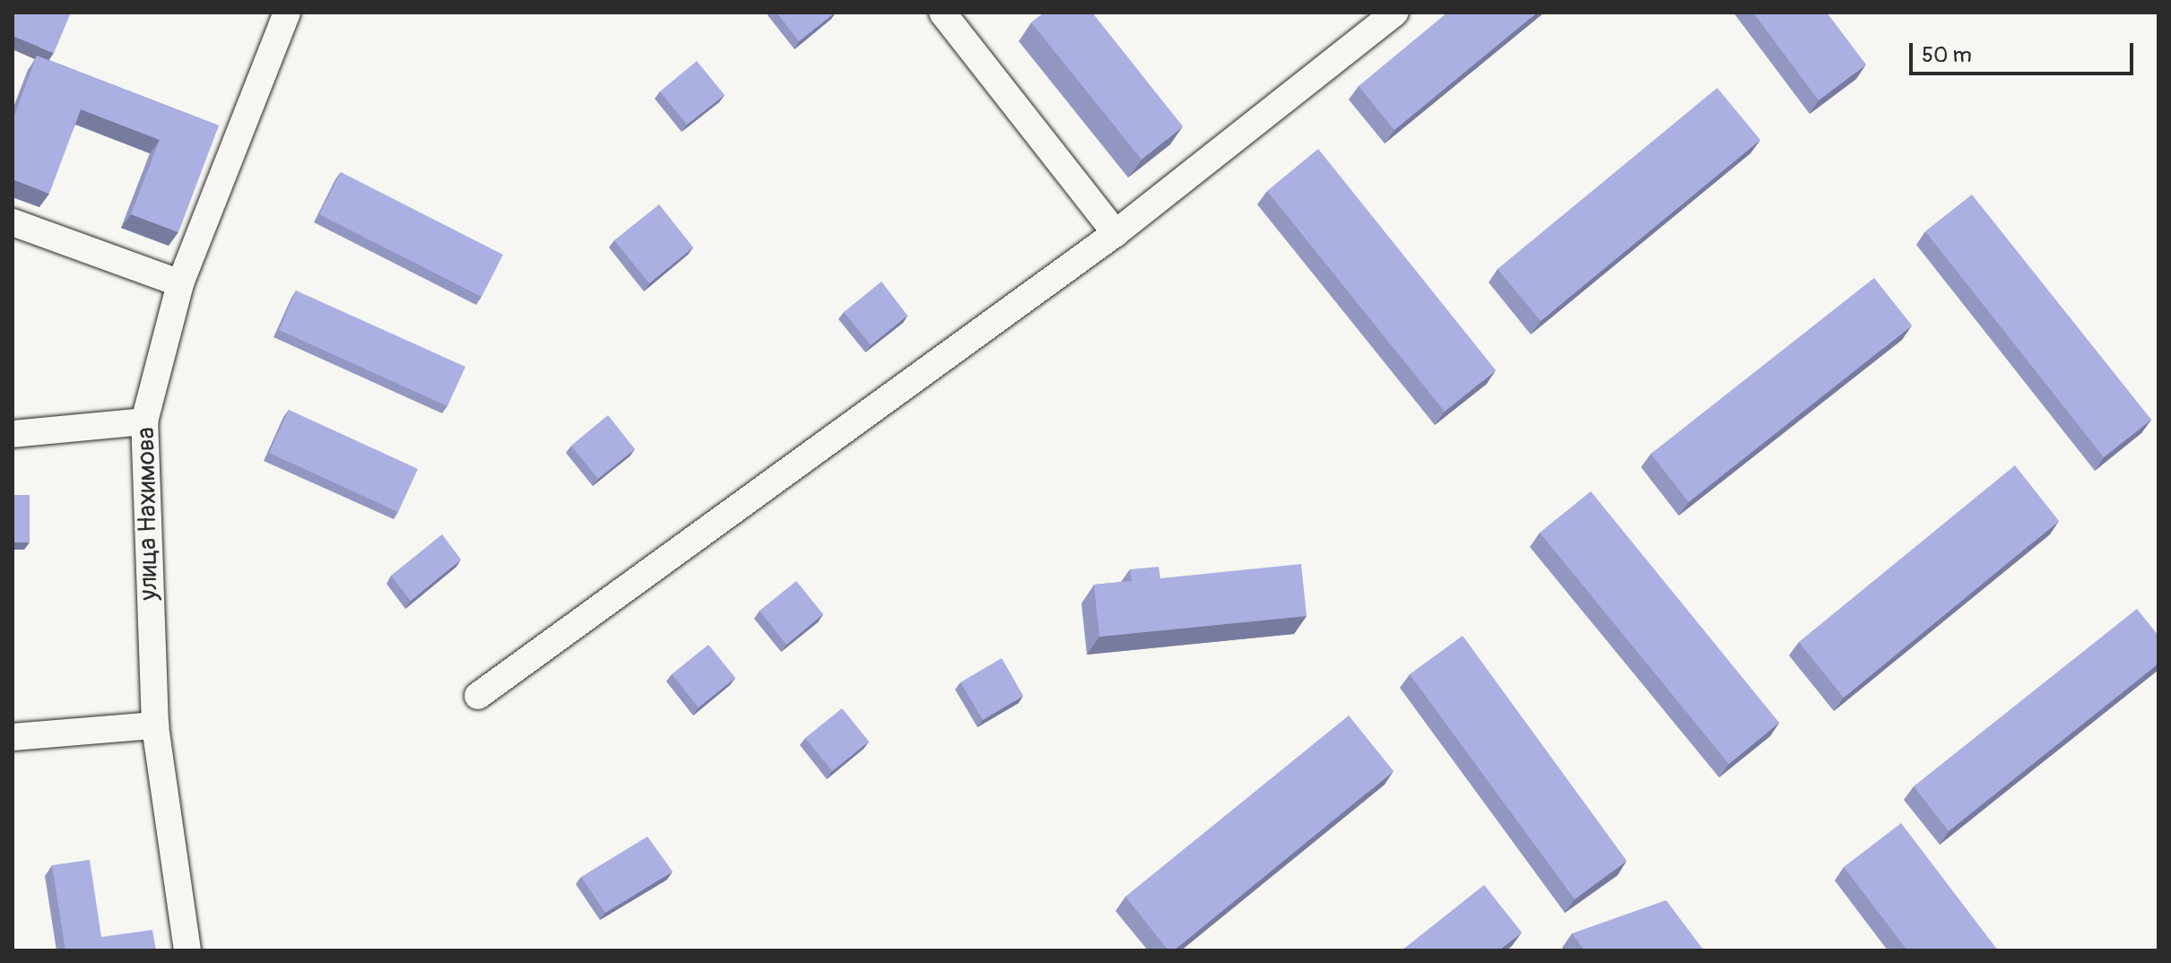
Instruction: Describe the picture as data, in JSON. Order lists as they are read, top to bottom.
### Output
{
  "streets": {
    "street": ["улица Нахимова"]
  },
  "scale_bar": "50 m"
}
